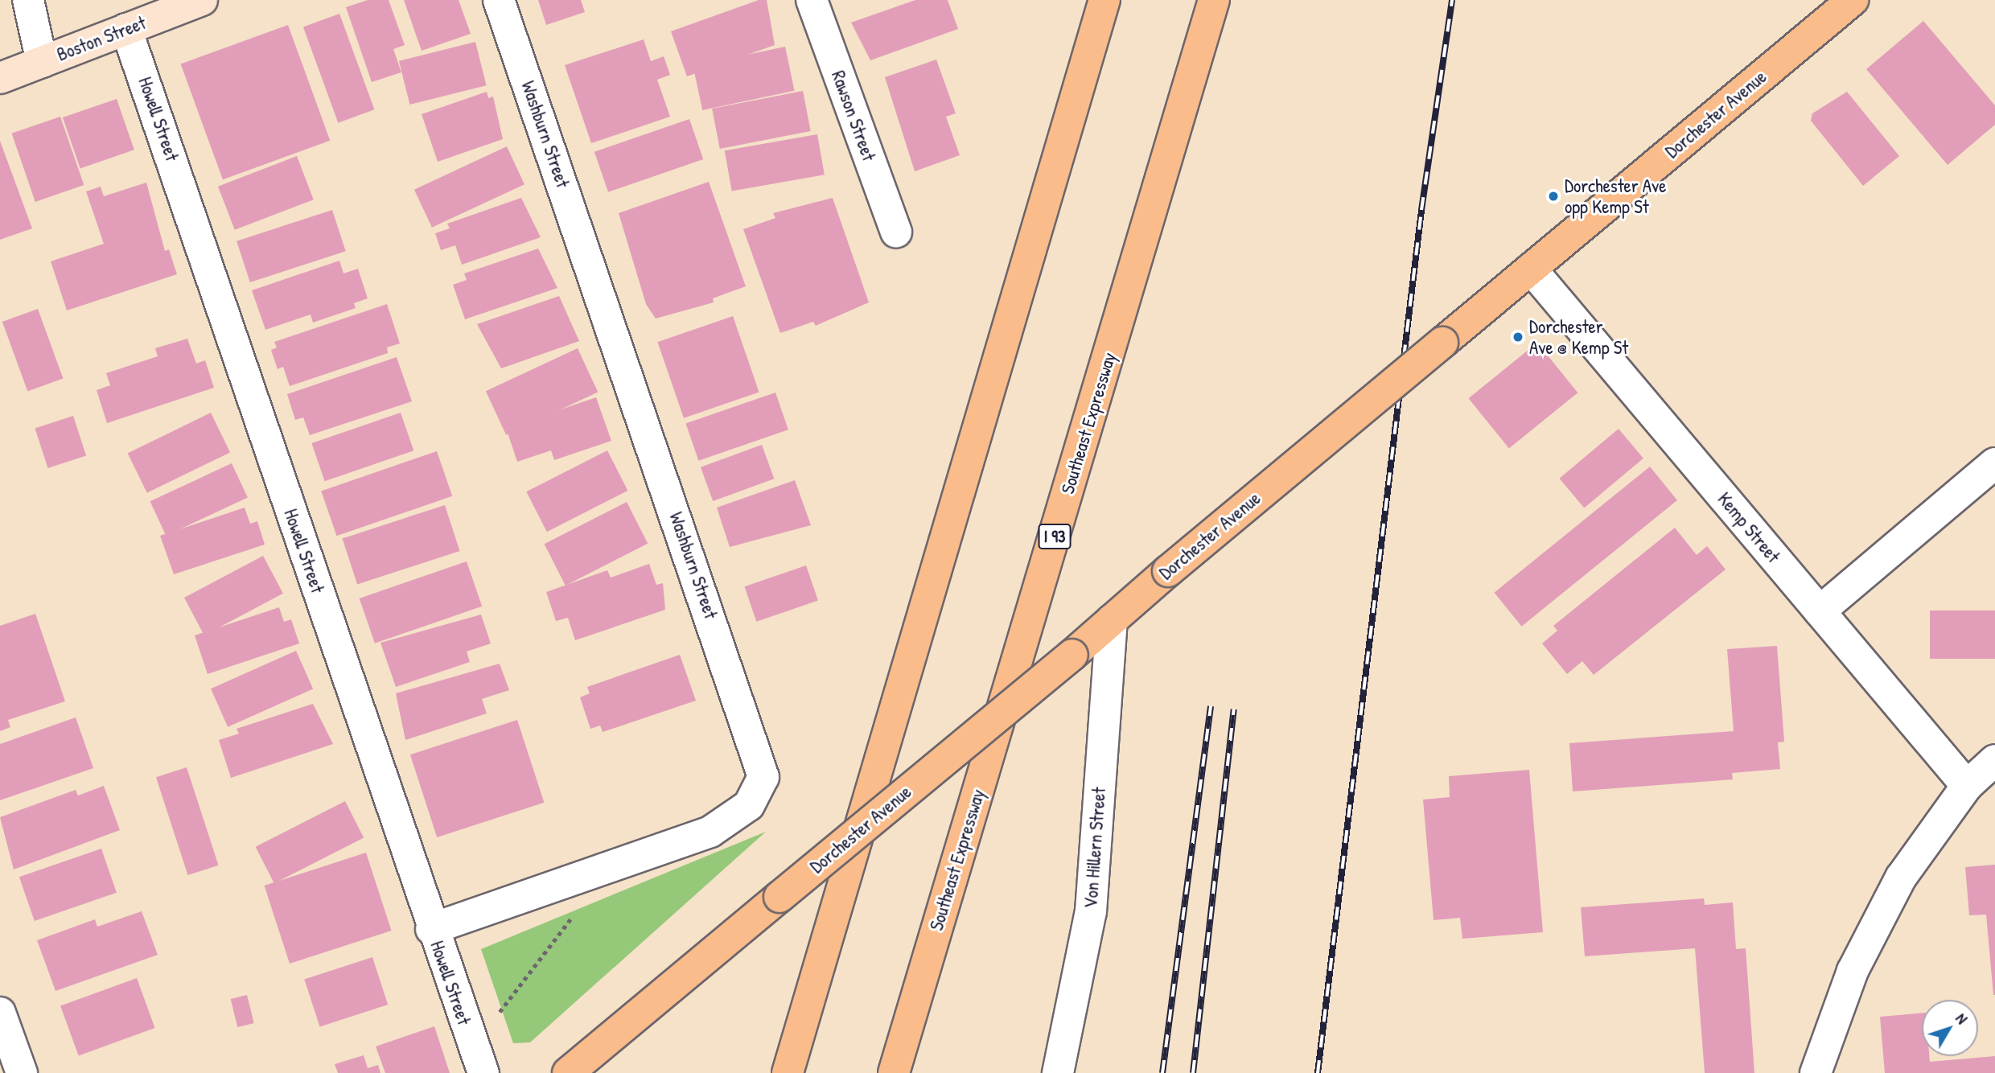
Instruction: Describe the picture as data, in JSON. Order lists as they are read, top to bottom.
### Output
{
  "streets": {
    "main road": [
      "Boston Street",
      "Dorchester Avenue",
      "Southeast Expressway",
      "I 93"
    ],
    "street": [
      "Rawson Street",
      "Howell Street",
      "Washburn Street",
      "Kemp Street",
      "Von Hillern Street"
    ]
  },
  "crossings": [
    ["Boston Street", "Howell Street"],
    ["Dorchester Avenue", "Kemp Street"],
    ["Dorchester Avenue", "Von Hillern Street"],
    ["Howell Street", "Washburn Street"]
  ],
  "places": ["Dorchester Ave opp Kemp St", "Dorchester Ave @ Kemp St"],
  "north": "top right"
}
